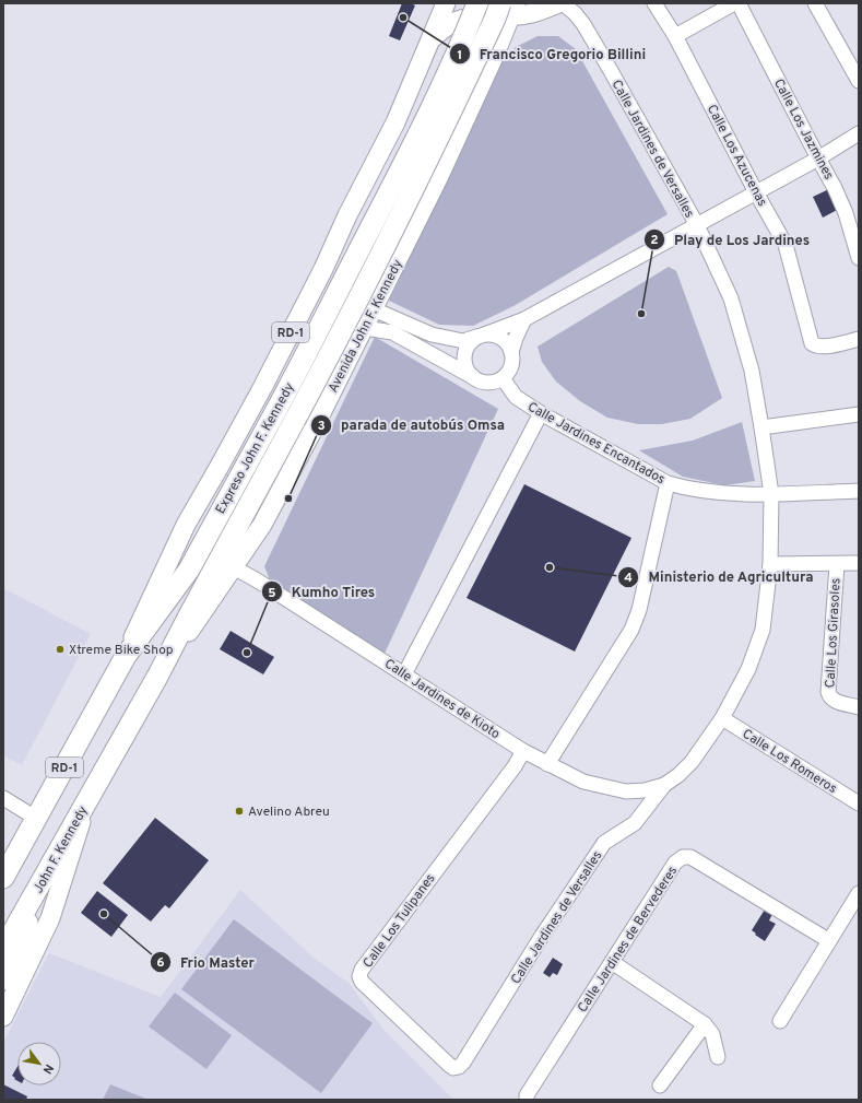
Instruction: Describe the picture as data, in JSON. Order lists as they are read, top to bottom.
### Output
{
  "streets": {
    "highway": ["RD-1", "Expreso John F. Kennedy", "John F. Kennedy"],
    "main road": ["Avenida John F. Kennedy"],
    "street": [
      "Calle Los Jazmines",
      "Calle Jardines de Versalles",
      "Calle Los Azucenas",
      "Calle Jardines Encantados",
      "Calle Los Girasoles",
      "Calle Jardines de Kioto",
      "Calle Los Romeros",
      "Calle Los Tulipanes",
      "Calle Jardines de Bervederes"
    ]
  },
  "crossings": [
    ["Calle Jardines de Versalles", "Calle Jardines Encantados"],
    ["Calle Jardines de Versalles", "Calle Jardines de Kioto"],
    ["Calle Jardines de Versalles", "Calle Los Romeros"],
    ["Calle Jardines de Versalles", "Calle Los Tulipanes"],
    ["Avenida John F. Kennedy", "Expreso John F. Kennedy"],
    ["Avenida John F. Kennedy", "Calle Jardines de Kioto"],
    ["RD-1", "Expreso John F. Kennedy"],
    ["RD-1", "John F. Kennedy"],
    ["Expreso John F. Kennedy", "John F. Kennedy"],
    ["Calle Jardines de Kioto", "Calle Los Tulipanes"]
  ],
  "places": [
    "Francisco Gregorio Billini",
    "Play de Los Jardines",
    "parada de autobús Omsa",
    "Ministerio de Agricultura",
    "Xtreme Bike Shop",
    "Kumho Tires",
    "Avelino Abreu",
    "Frio Master"
  ],
  "north": "bottom right"
}
